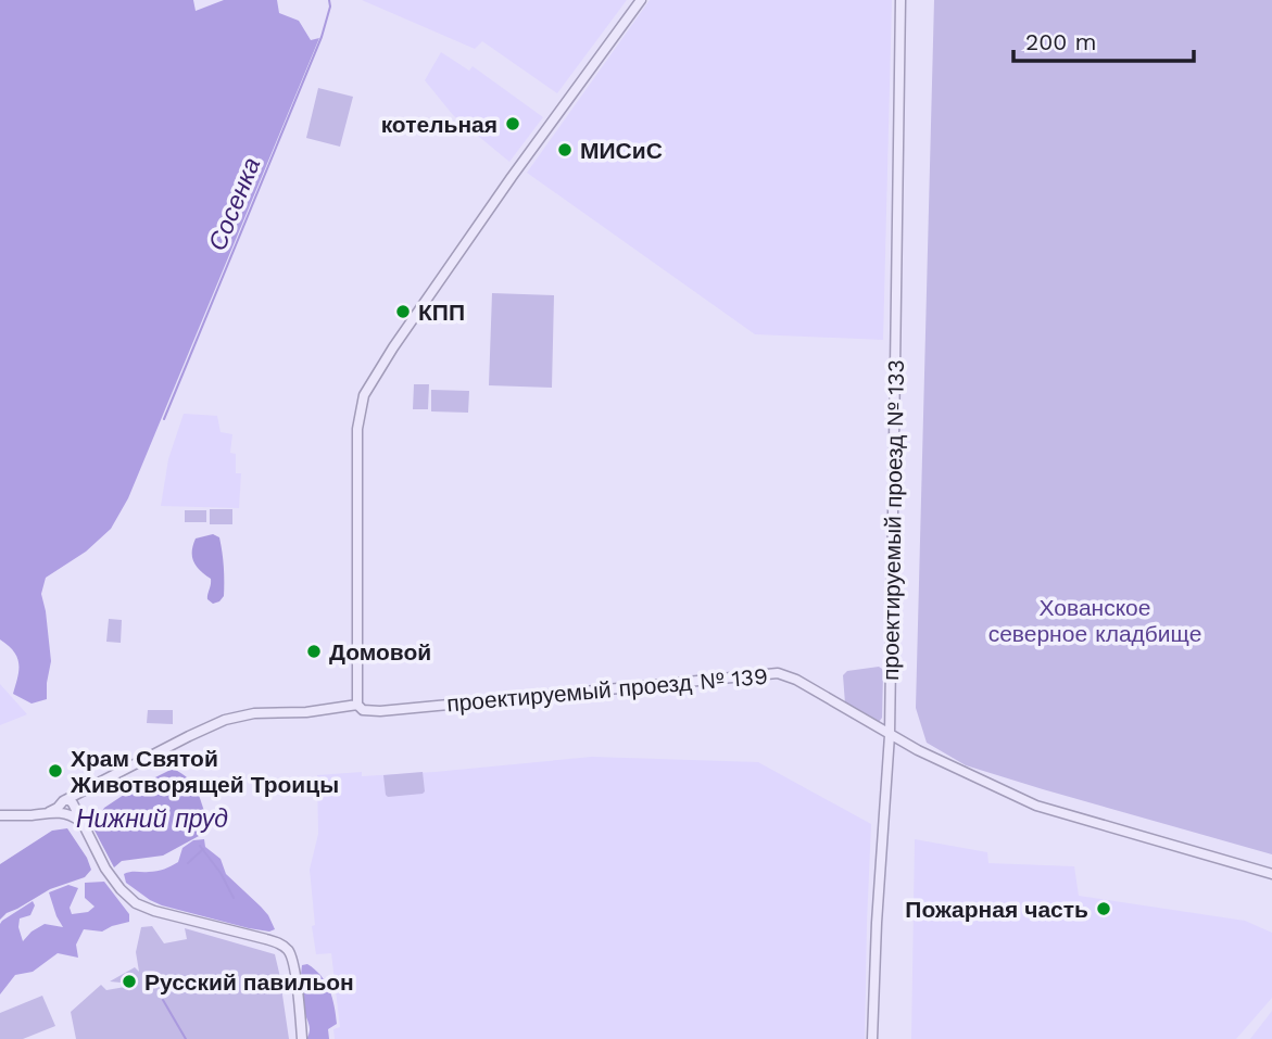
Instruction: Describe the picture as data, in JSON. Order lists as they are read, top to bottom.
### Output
{
  "streets": {
    "street": ["проектируемый проезд № 133", "проектируемый проезд № 139"]
  },
  "crossings": [
    ["проектируемый проезд № 133", "проектируемый проезд № 139"]
  ],
  "water": ["Сосенка", "Нижний пруд"],
  "parks": ["Хованское северное кладбище"],
  "places": [
    "котельная",
    "МИСиС",
    "КПП",
    "Домовой",
    "Храм Святой Животворящей Троицы",
    "Пожарная часть",
    "Русский павильон"
  ],
  "scale_bar": "200 m"
}
